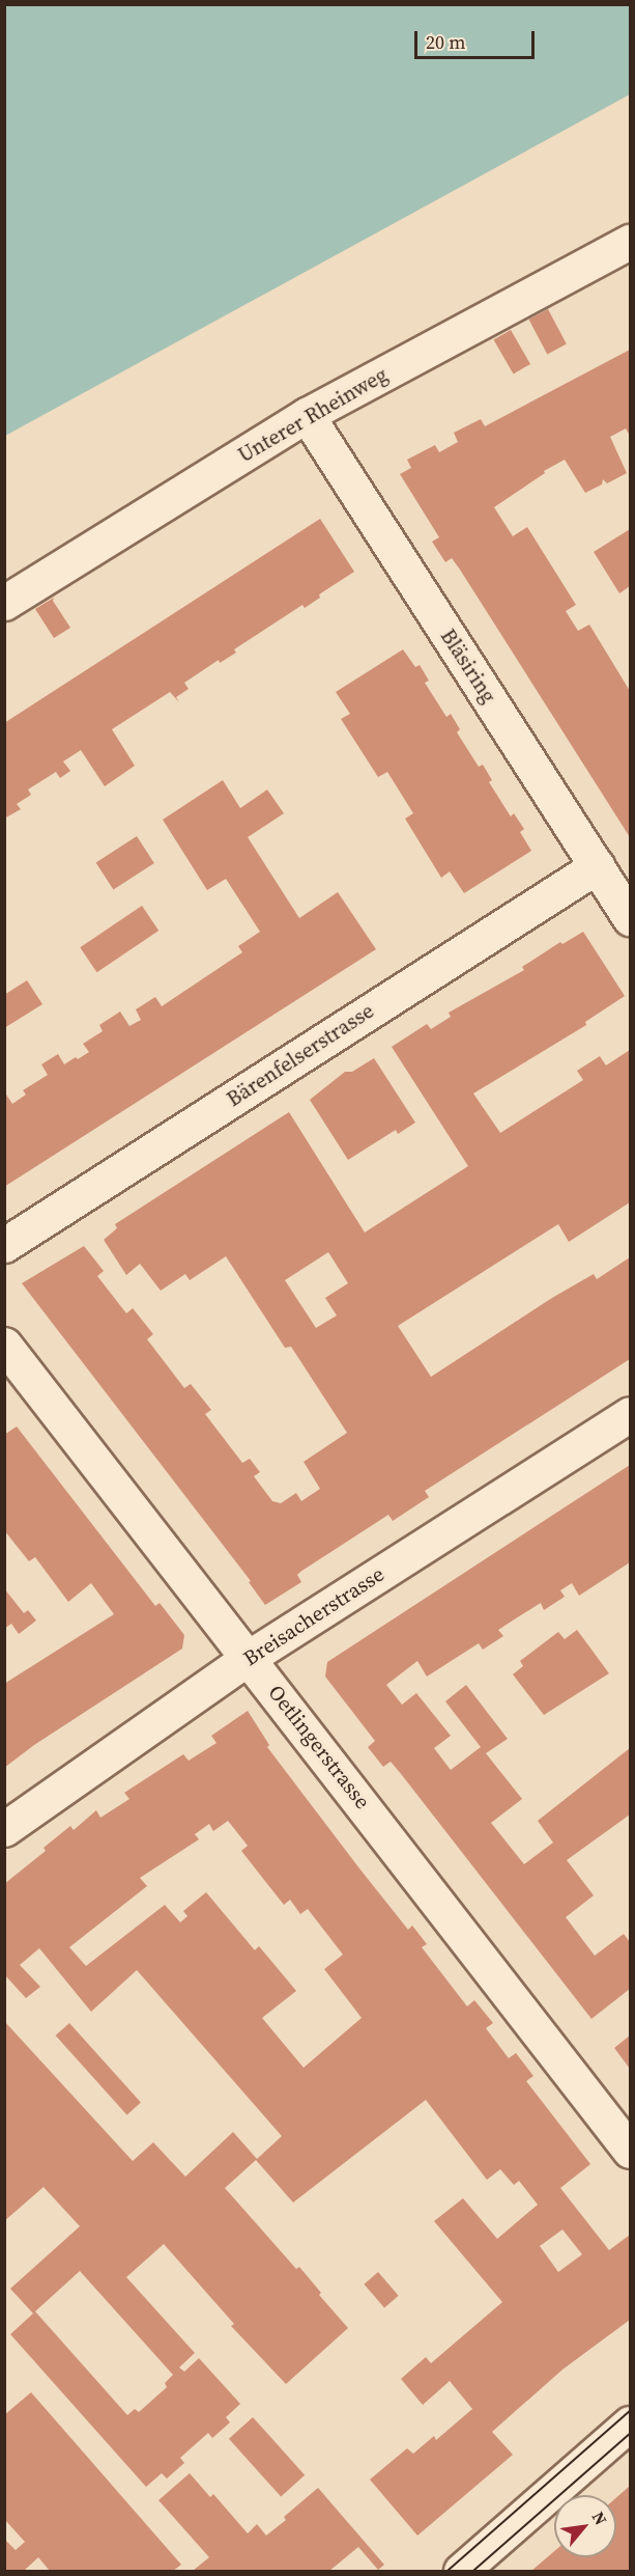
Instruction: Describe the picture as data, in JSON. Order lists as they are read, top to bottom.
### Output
{
  "streets": {
    "street": [
      "Unterer Rheinweg",
      "Bläsiring",
      "Bärenfelserstrasse",
      "Breisacherstrasse",
      "Oetlingerstrasse"
    ]
  },
  "crossings": [
    ["Unterer Rheinweg", "Bläsiring"],
    ["Bläsiring", "Bärenfelserstrasse"],
    ["Breisacherstrasse", "Oetlingerstrasse"]
  ],
  "scale_bar": "20 m",
  "north": "top right"
}
